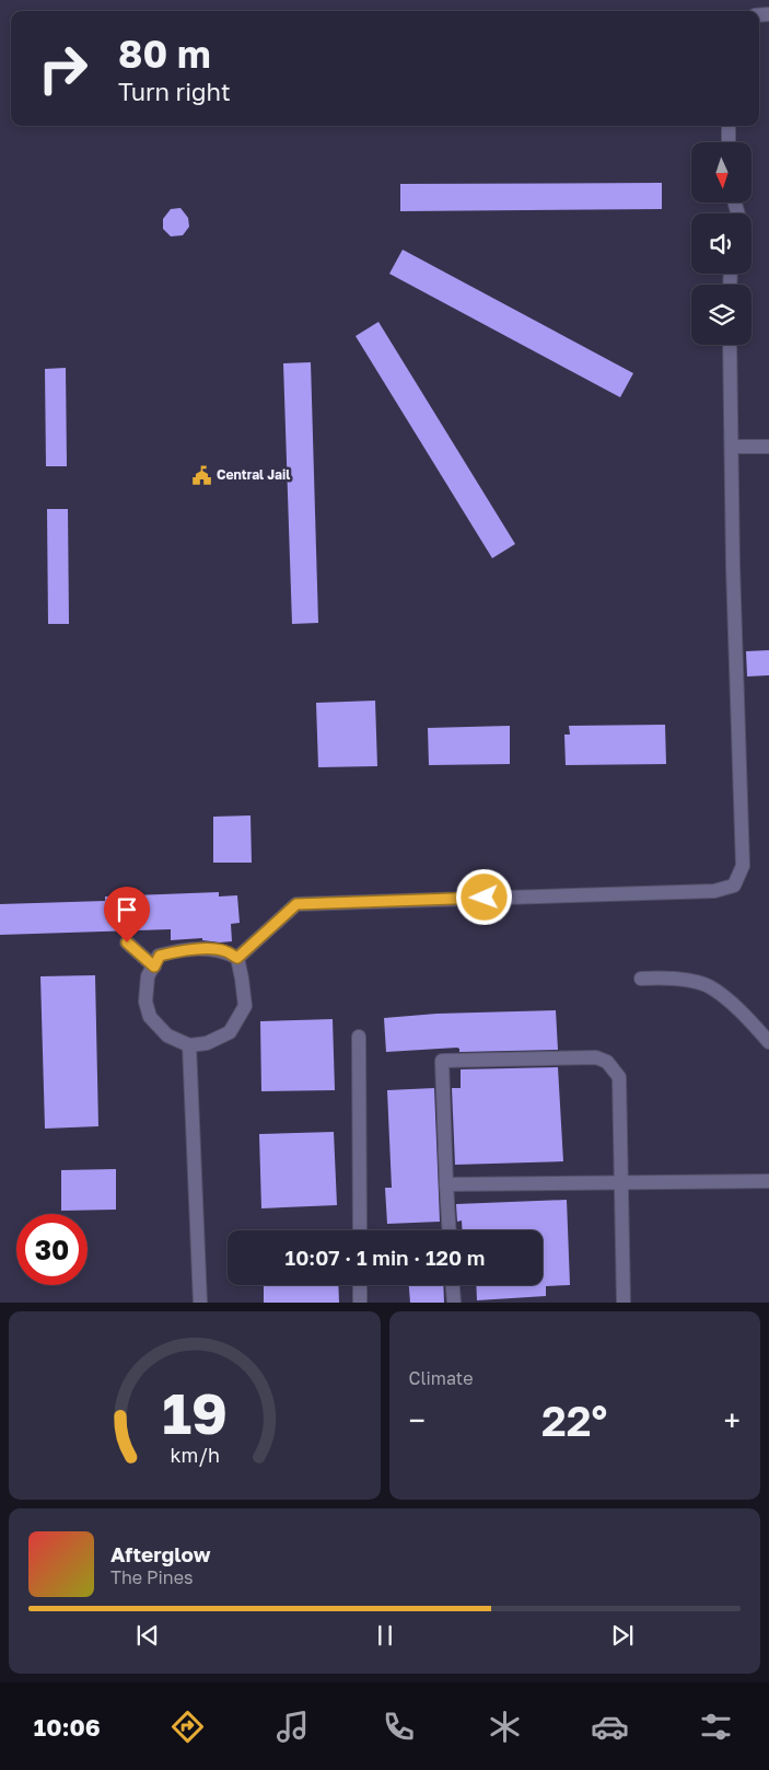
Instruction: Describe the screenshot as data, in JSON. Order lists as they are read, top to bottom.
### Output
{
  "places": {
    "public building": ["Central Jail"]
  },
  "north": "bottom",
  "page": {
    "turn": ["80 m", "Turn right"],
    "limit": "30",
    "trip": "10:07 · 1 min · 120 m",
    "tile": "Climate",
    "heat": ["−", "22°", "+"],
    "song": ["Afterglow", "The Pines"],
    "tabs": "10:06",
    "gauge": ["19", "km/h"]
  }
}
